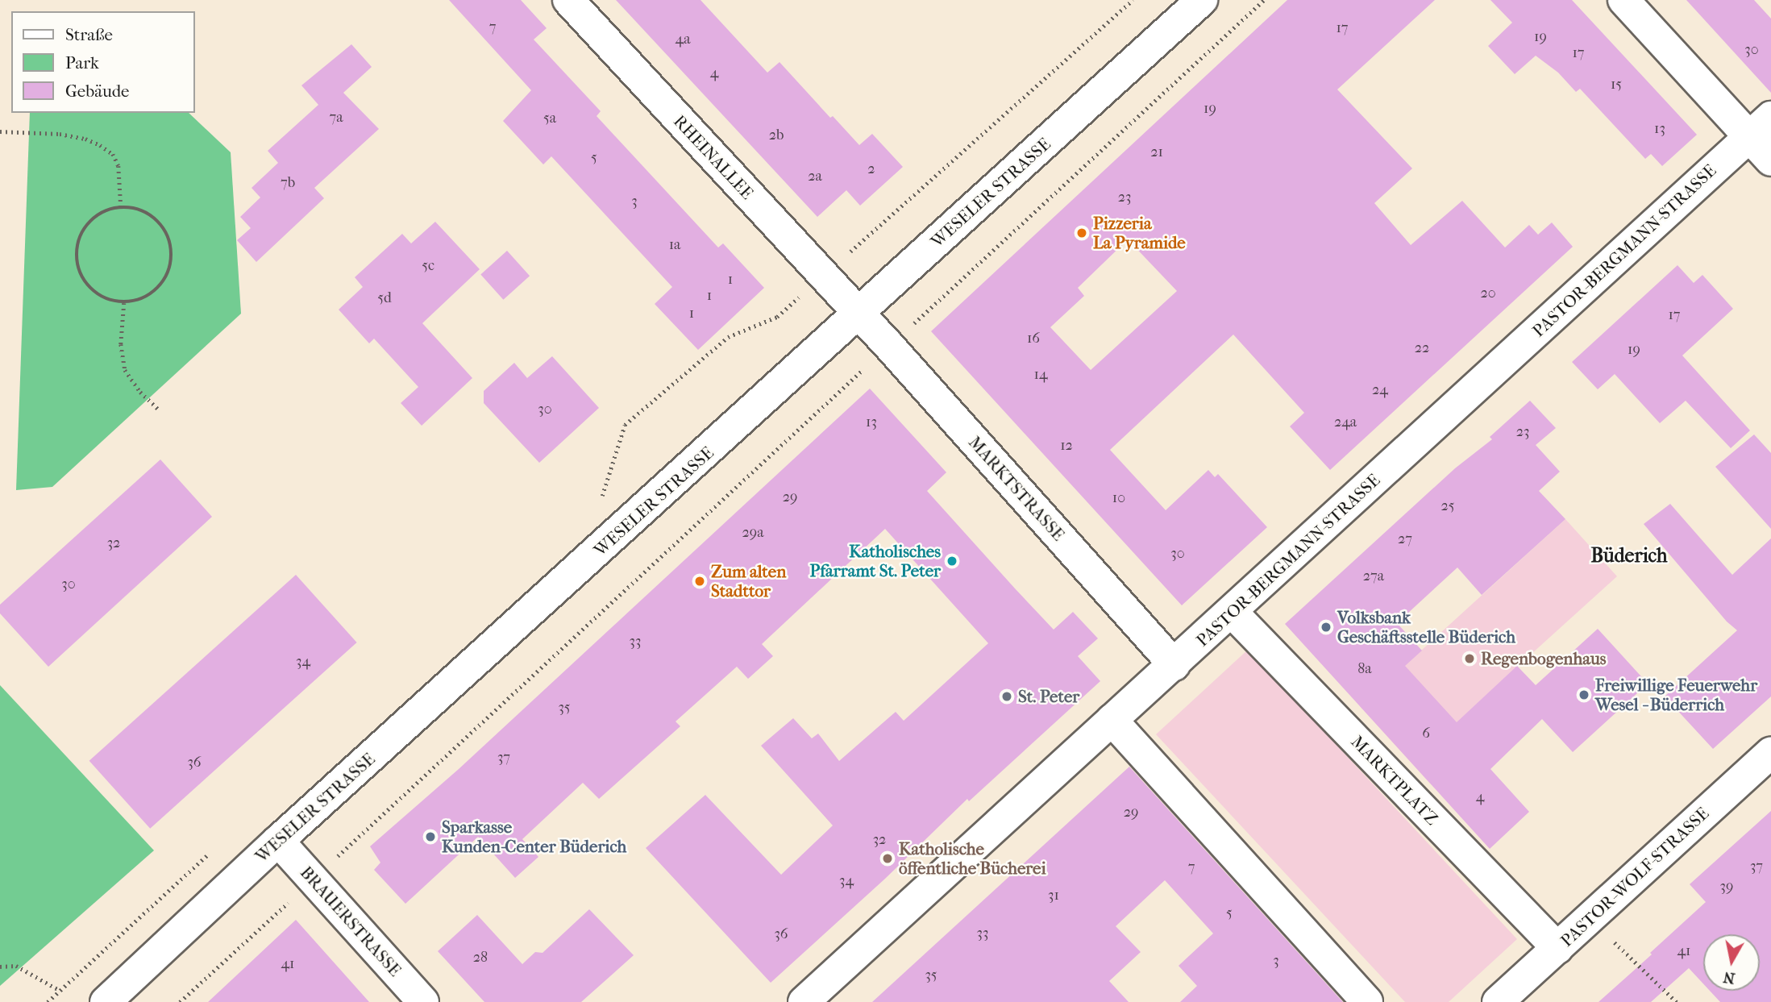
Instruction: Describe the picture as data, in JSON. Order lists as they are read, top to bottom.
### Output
{
  "streets": {
    "street": [
      "RHEINALLEE",
      "WESELER STRASSE",
      "PASTOR-BERGMANN-STRASSE",
      "MARKTSTRASSE",
      "MARKTPLATZ",
      "PASTOR-WOLF-STRASSE",
      "BRAUERSTRASSE"
    ]
  },
  "crossings": [
    ["RHEINALLEE", "WESELER STRASSE"],
    ["RHEINALLEE", "MARKTSTRASSE"],
    ["WESELER STRASSE", "MARKTSTRASSE"],
    ["WESELER STRASSE", "BRAUERSTRASSE"],
    ["PASTOR-BERGMANN-STRASSE", "MARKTSTRASSE"],
    ["PASTOR-BERGMANN-STRASSE", "MARKTPLATZ"],
    ["MARKTPLATZ", "PASTOR-WOLF-STRASSE"]
  ],
  "districts": ["Büderich"],
  "places": [
    "Pizzeria La Pyramide",
    "Katholisches Pfarramt St. Peter",
    "Zum alten Stadttor",
    "Volksbank Geschäftsstelle Büderich",
    "Regenbogenhaus",
    "Freiwillige Feuerwehr Wesel - Büderrich",
    "St. Peter",
    "Sparkasse Kunden-Center Büderich",
    "Katholische öffentliche Bücherei"
  ],
  "house_numbers": [
    "7",
    "17",
    "19",
    "4a",
    "30",
    "17",
    "4",
    "15",
    "19",
    "7a",
    "5a",
    "13",
    "2b",
    "21",
    "5",
    "2",
    "2a",
    "7b",
    "23",
    "3",
    "1a",
    "5c",
    "1",
    "20",
    "1",
    "5d",
    "1",
    "17",
    "16",
    "22",
    "19",
    "14",
    "24",
    "30",
    "13",
    "24a",
    "23",
    "12",
    "29",
    "10",
    "25",
    "29a",
    "27",
    "32",
    "30",
    "27a",
    "30",
    "33",
    "34",
    "8a",
    "35",
    "6",
    "37",
    "36",
    "4",
    "29",
    "32",
    "37",
    "7",
    "34",
    "39",
    "31",
    "5",
    "33",
    "36",
    "41",
    "28",
    "3",
    "41",
    "35"
  ],
  "legend": ["Straße", "Park", "Gebäude"],
  "north": "bottom"
}
